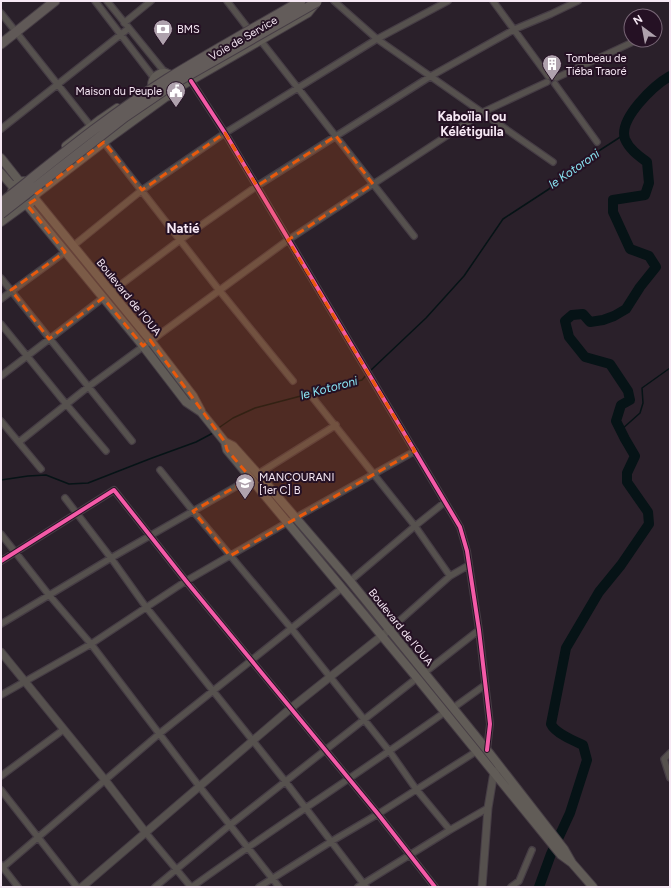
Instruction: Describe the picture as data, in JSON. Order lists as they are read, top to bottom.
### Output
{
  "streets": {
    "main road": ["Voie de Service", "Boulevard de l'OUA"]
  },
  "districts": ["Kaboïla I ou Kélétiguila", "Natié"],
  "water": ["le Kotoroni"],
  "places": {
    "bank": ["BMS"],
    "building": ["Tombeau de Tiéba Traoré"],
    "public building": ["Maison du Peuple"],
    "school or university": ["MANCOURANI [1er C] B"]
  },
  "north": "top left"
}
